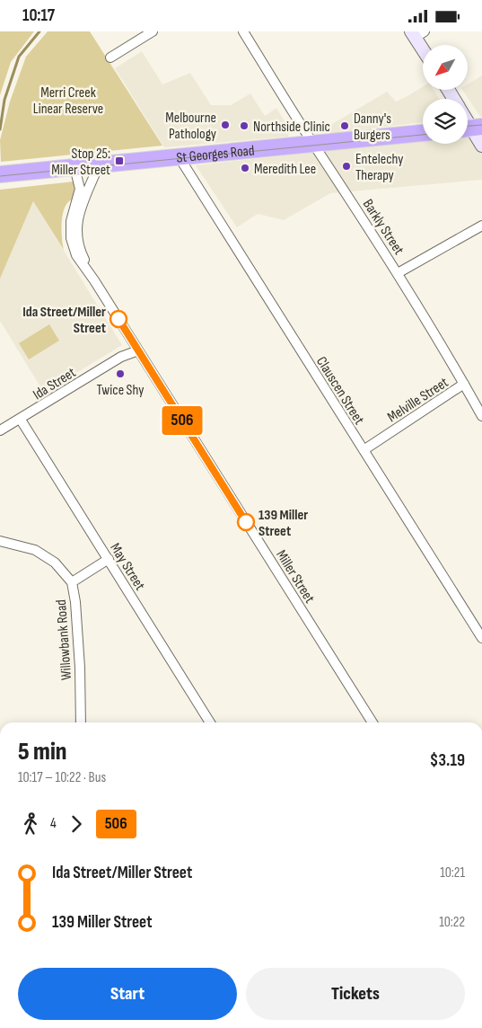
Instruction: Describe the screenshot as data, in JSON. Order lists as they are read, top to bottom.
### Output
{
  "streets": {
    "highway": ["St Georges Road"],
    "street": [
      "Barkly Street",
      "Ida Street",
      "Clauscen Street",
      "Melville Street",
      "May Street",
      "Miller Street",
      "Willowbank Road"
    ]
  },
  "crossings": [
    ["St Georges Road", "Barkly Street"],
    ["St Georges Road", "Clauscen Street"],
    ["St Georges Road", "Miller Street"],
    ["Barkly Street", "Melville Street"],
    ["Ida Street", "May Street"],
    ["Ida Street", "Miller Street"],
    ["Clauscen Street", "Melville Street"]
  ],
  "parks": ["Merri Creek Linear Reserve"],
  "places": {
    "other": [
      "Melbourne Pathology",
      "Northside Clinic",
      "Danny's Burgers",
      "Entelechy Therapy",
      "Meredith Lee",
      "Ida Street/Miller Street",
      "Twice Shy",
      "139 Miller Street"
    ],
    "transit": ["Stop 25: Miller Street"]
  },
  "lines": ["bus line 506"],
  "north": "bottom left",
  "page": {
    "status": "10:17",
    "on_map": "506",
    "heading": ["5 min", "10:17 – 10:22 · Bus", "$3.19"],
    "legs": ["4", "506"],
    "list": [
      {
        "name": "Ida Street/Miller Street",
        "value": "10:21"
      },
      {
        "name": "139 Miller Street",
        "value": "10:22"
      }
    ],
    "buttons": ["Start", "Tickets"]
  }
}
